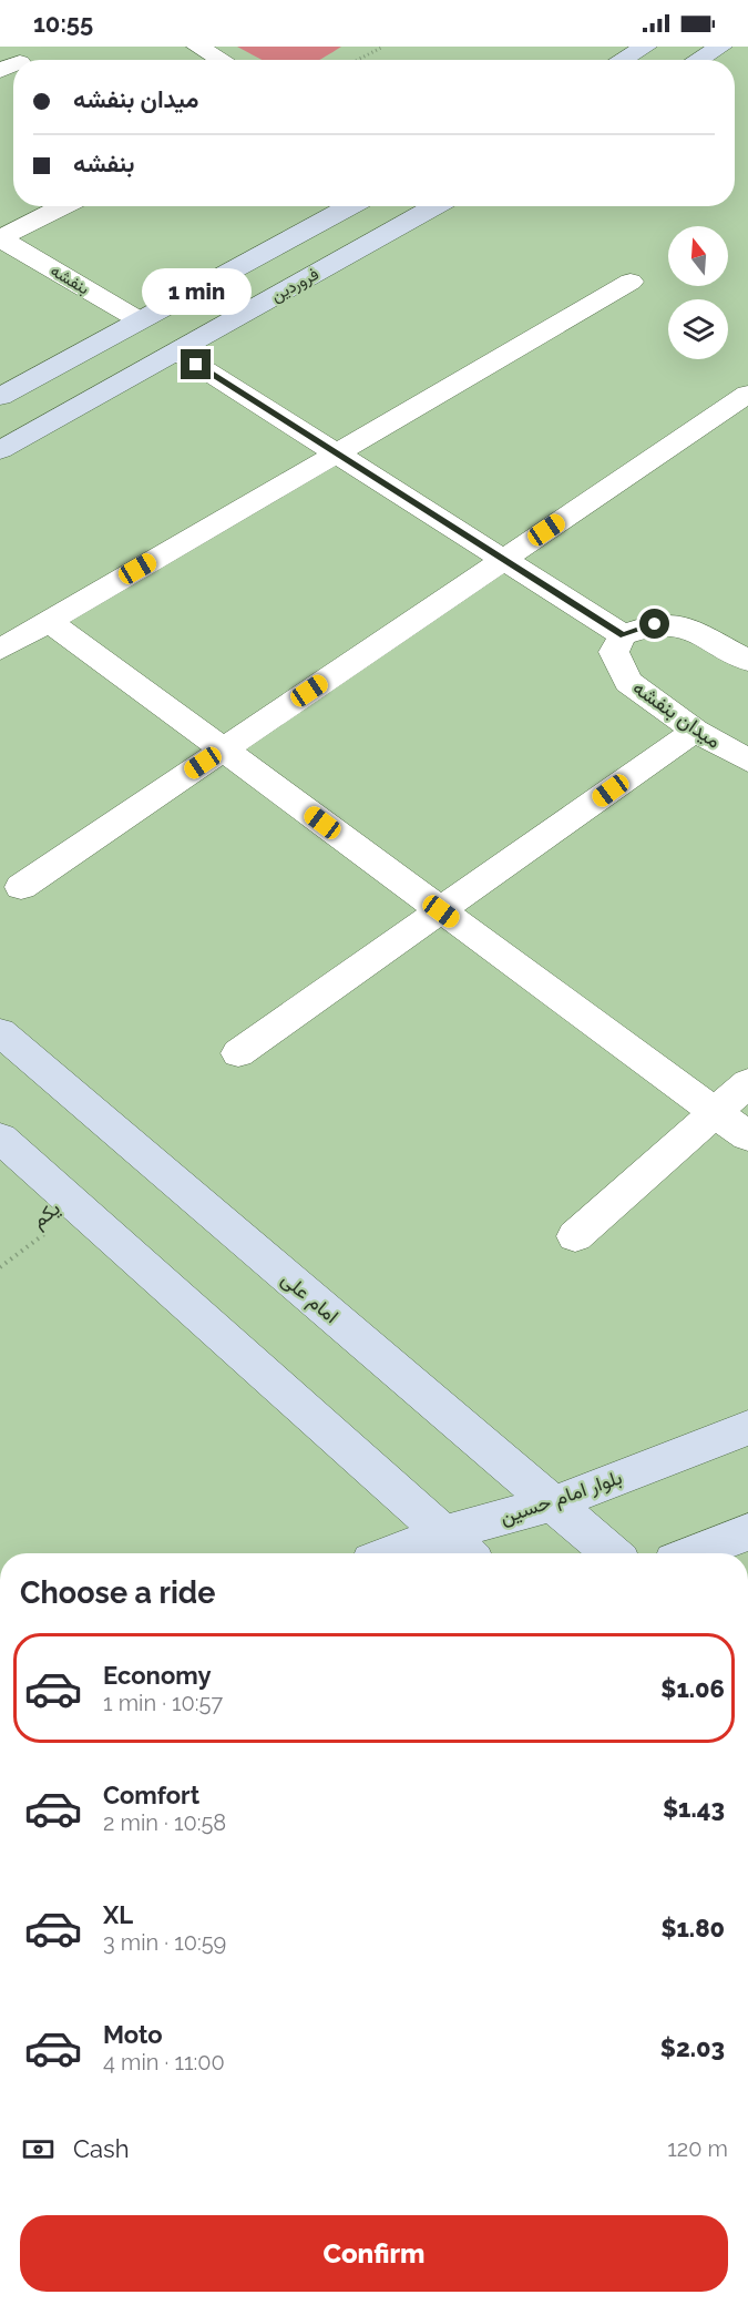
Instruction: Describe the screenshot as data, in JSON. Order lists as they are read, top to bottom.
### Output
{
  "streets": {
    "street": [
      "بنفشه",
      "فروردین",
      "میدان بنفشه",
      "امام علی",
      "بلوار امام حسین"
    ],
    "path": ["یکم"]
  },
  "crossings": [
    ["امام علی", "بلوار امام حسین"]
  ],
  "north": "top",
  "page": {
    "status": "10:55",
    "banner": ["میدان بنفشه", "بنفشه"],
    "bubble": "1 min",
    "heading": "Choose a ride",
    "list": [
      {
        "name": "Economy",
        "note": "1 min · 10:57",
        "value": "$1.06"
      },
      {
        "name": "Comfort",
        "note": "2 min · 10:58",
        "value": "$1.43"
      },
      {
        "name": "XL",
        "note": "3 min · 10:59",
        "value": "$1.80"
      },
      {
        "name": "Moto",
        "note": "4 min · 11:00",
        "value": "$2.03"
      }
    ],
    "pay": ["Cash", "120 m"],
    "buttons": "Confirm"
  }
}
